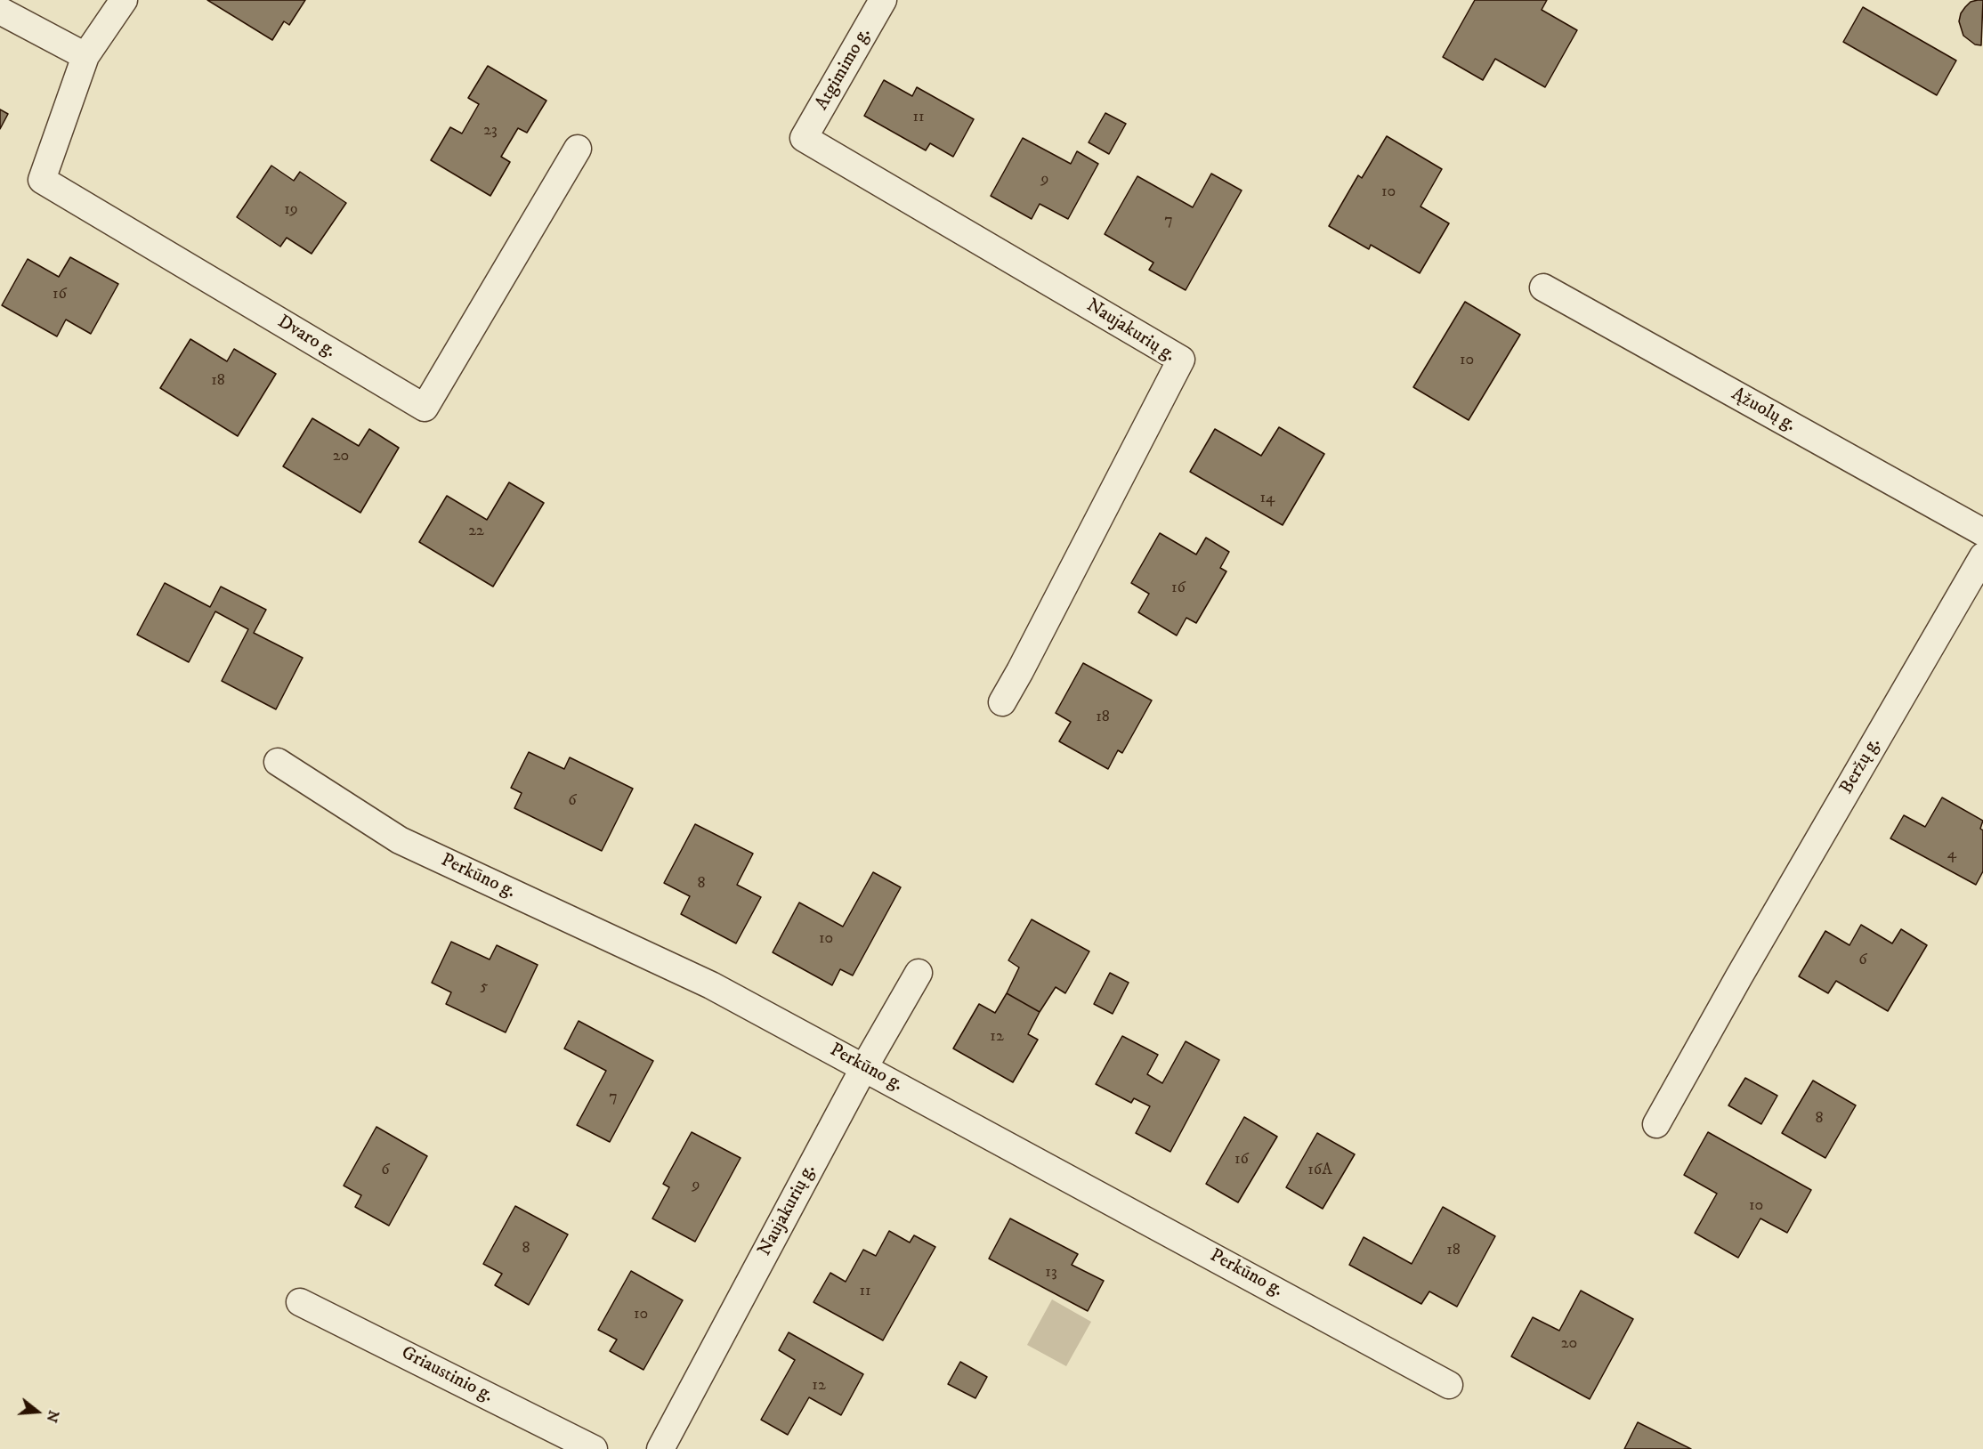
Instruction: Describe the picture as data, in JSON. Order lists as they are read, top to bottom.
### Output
{
  "streets": {
    "street": [
      "Atgimimo g.",
      "Naujakurių g.",
      "Dvaro g.",
      "Ąžuolų g.",
      "Beržų g.",
      "Perkūno g.",
      "Griaustinio g."
    ]
  },
  "crossings": [
    ["Atgimimo g.", "Naujakurių g."],
    ["Naujakurių g.", "Perkūno g."]
  ],
  "house_numbers": [
    "11",
    "23",
    "9",
    "10",
    "19",
    "7",
    "16",
    "10",
    "18",
    "20",
    "14",
    "22",
    "16",
    "18",
    "6",
    "4",
    "8",
    "10",
    "6",
    "5",
    "12",
    "7",
    "8",
    "16",
    "6",
    "16A",
    "9",
    "10",
    "8",
    "18",
    "13",
    "11",
    "10",
    "20",
    "12"
  ],
  "north": "right"
}
